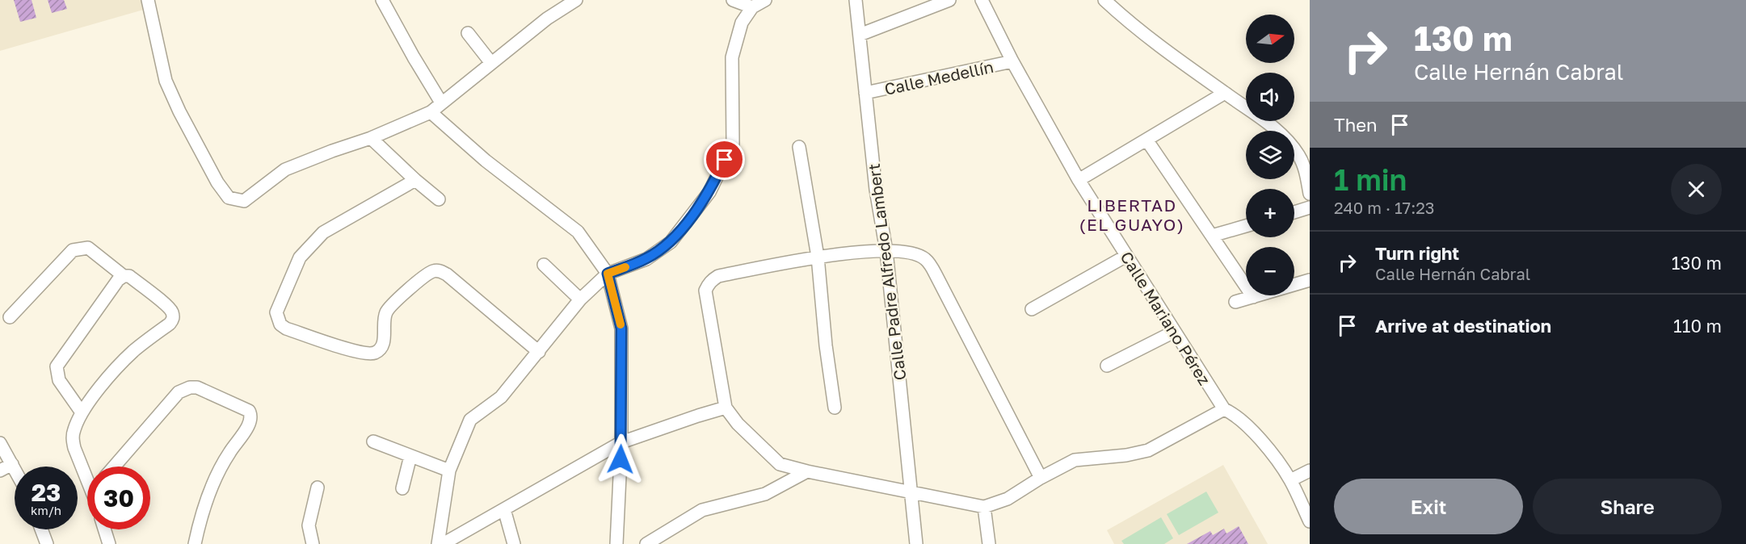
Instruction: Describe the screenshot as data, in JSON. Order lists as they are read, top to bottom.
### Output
{
  "streets": {
    "street": ["Calle Medellín", "Calle Padre Alfredo Lambert", "Calle Mariano Pérez"]
  },
  "crossings": [
    ["Calle Medellín", "Calle Padre Alfredo Lambert"],
    ["Calle Medellín", "Calle Mariano Pérez"]
  ],
  "districts": ["LIBERTAD (EL GUAYO)"],
  "north": "right",
  "page": {
    "turn": ["130 m", "Calle Hernán Cabral"],
    "map_buttons": ["+", "−"],
    "then": "Then",
    "heading": ["1 min", "240 m · 17:23"],
    "list": [
      {
        "name": "Turn right",
        "note": "Calle Hernán Cabral",
        "value": "130 m"
      },
      {
        "name": "Arrive at destination",
        "value": "110 m"
      }
    ],
    "speed": "23 km/h",
    "limit": "30",
    "buttons": ["Exit", "Share"]
  }
}
